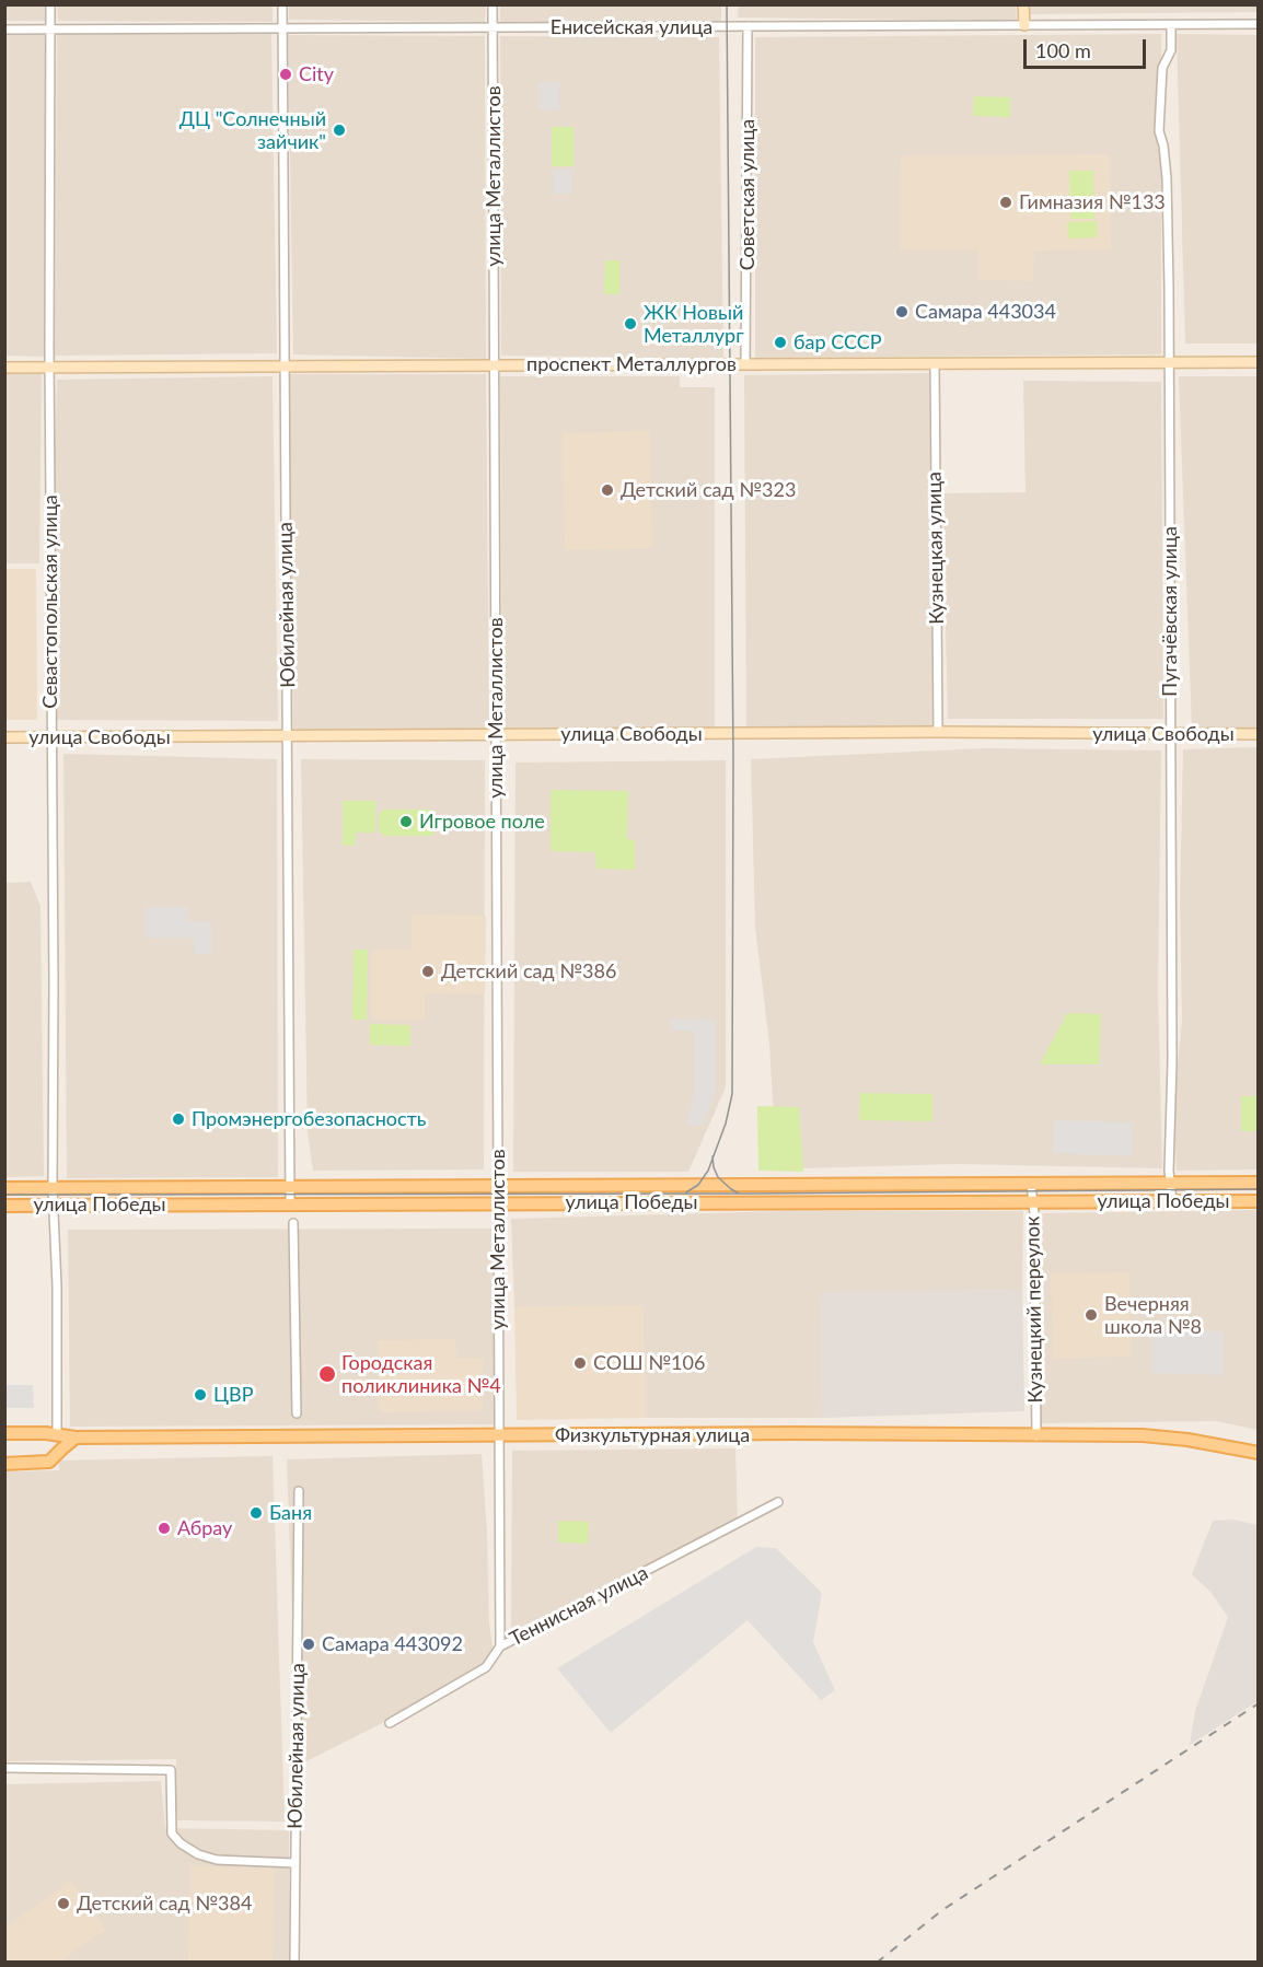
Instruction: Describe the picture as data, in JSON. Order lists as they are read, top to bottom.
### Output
{
  "streets": {
    "main road": ["улица Победы", "Физкультурная улица"],
    "street": [
      "Енисейская улица",
      "улица Металлистов",
      "Советская улица",
      "проспект Металлургов",
      "Кузнецкая улица",
      "Севастопольская улица",
      "Юбилейная улица",
      "Пугачёвская улица",
      "улица Свободы",
      "Кузнецкий переулок",
      "Теннисная улица"
    ]
  },
  "crossings": [
    ["Енисейская улица", "улица Металлистов"],
    ["Енисейская улица", "Советская улица"],
    ["Енисейская улица", "Севастопольская улица"],
    ["Енисейская улица", "Юбилейная улица"],
    ["Енисейская улица", "Пугачёвская улица"],
    ["улица Металлистов", "проспект Металлургов"],
    ["улица Металлистов", "улица Свободы"],
    ["улица Металлистов", "улица Победы"],
    ["улица Металлистов", "Физкультурная улица"],
    ["улица Металлистов", "Теннисная улица"],
    ["Советская улица", "проспект Металлургов"],
    ["проспект Металлургов", "Кузнецкая улица"],
    ["проспект Металлургов", "Севастопольская улица"],
    ["проспект Металлургов", "Юбилейная улица"],
    ["проспект Металлургов", "Пугачёвская улица"],
    ["Кузнецкая улица", "улица Свободы"],
    ["Севастопольская улица", "улица Свободы"],
    ["Севастопольская улица", "улица Победы"],
    ["Севастопольская улица", "Физкультурная улица"],
    ["Юбилейная улица", "улица Свободы"],
    ["Юбилейная улица", "улица Победы"],
    ["Пугачёвская улица", "улица Свободы"],
    ["Пугачёвская улица", "улица Победы"],
    ["улица Победы", "Кузнецкий переулок"],
    ["Кузнецкий переулок", "Физкультурная улица"]
  ],
  "places": [
    "City",
    "ДЦ \"Солнечный зайчик\"",
    "Гимназия №133",
    "Самара 443034",
    "ЖК Новый Металлург",
    "бар СССР",
    "Детский сад №323",
    "Игровое поле",
    "Детский сад №386",
    "Промэнергобезопасность",
    "Вечерняя школа №8",
    "СОШ №106",
    "Городская поликлиника №4",
    "ЦВР",
    "Баня",
    "Абрау",
    "Самара 443092",
    "Детский сад №384"
  ],
  "scale_bar": "100 m"
}
